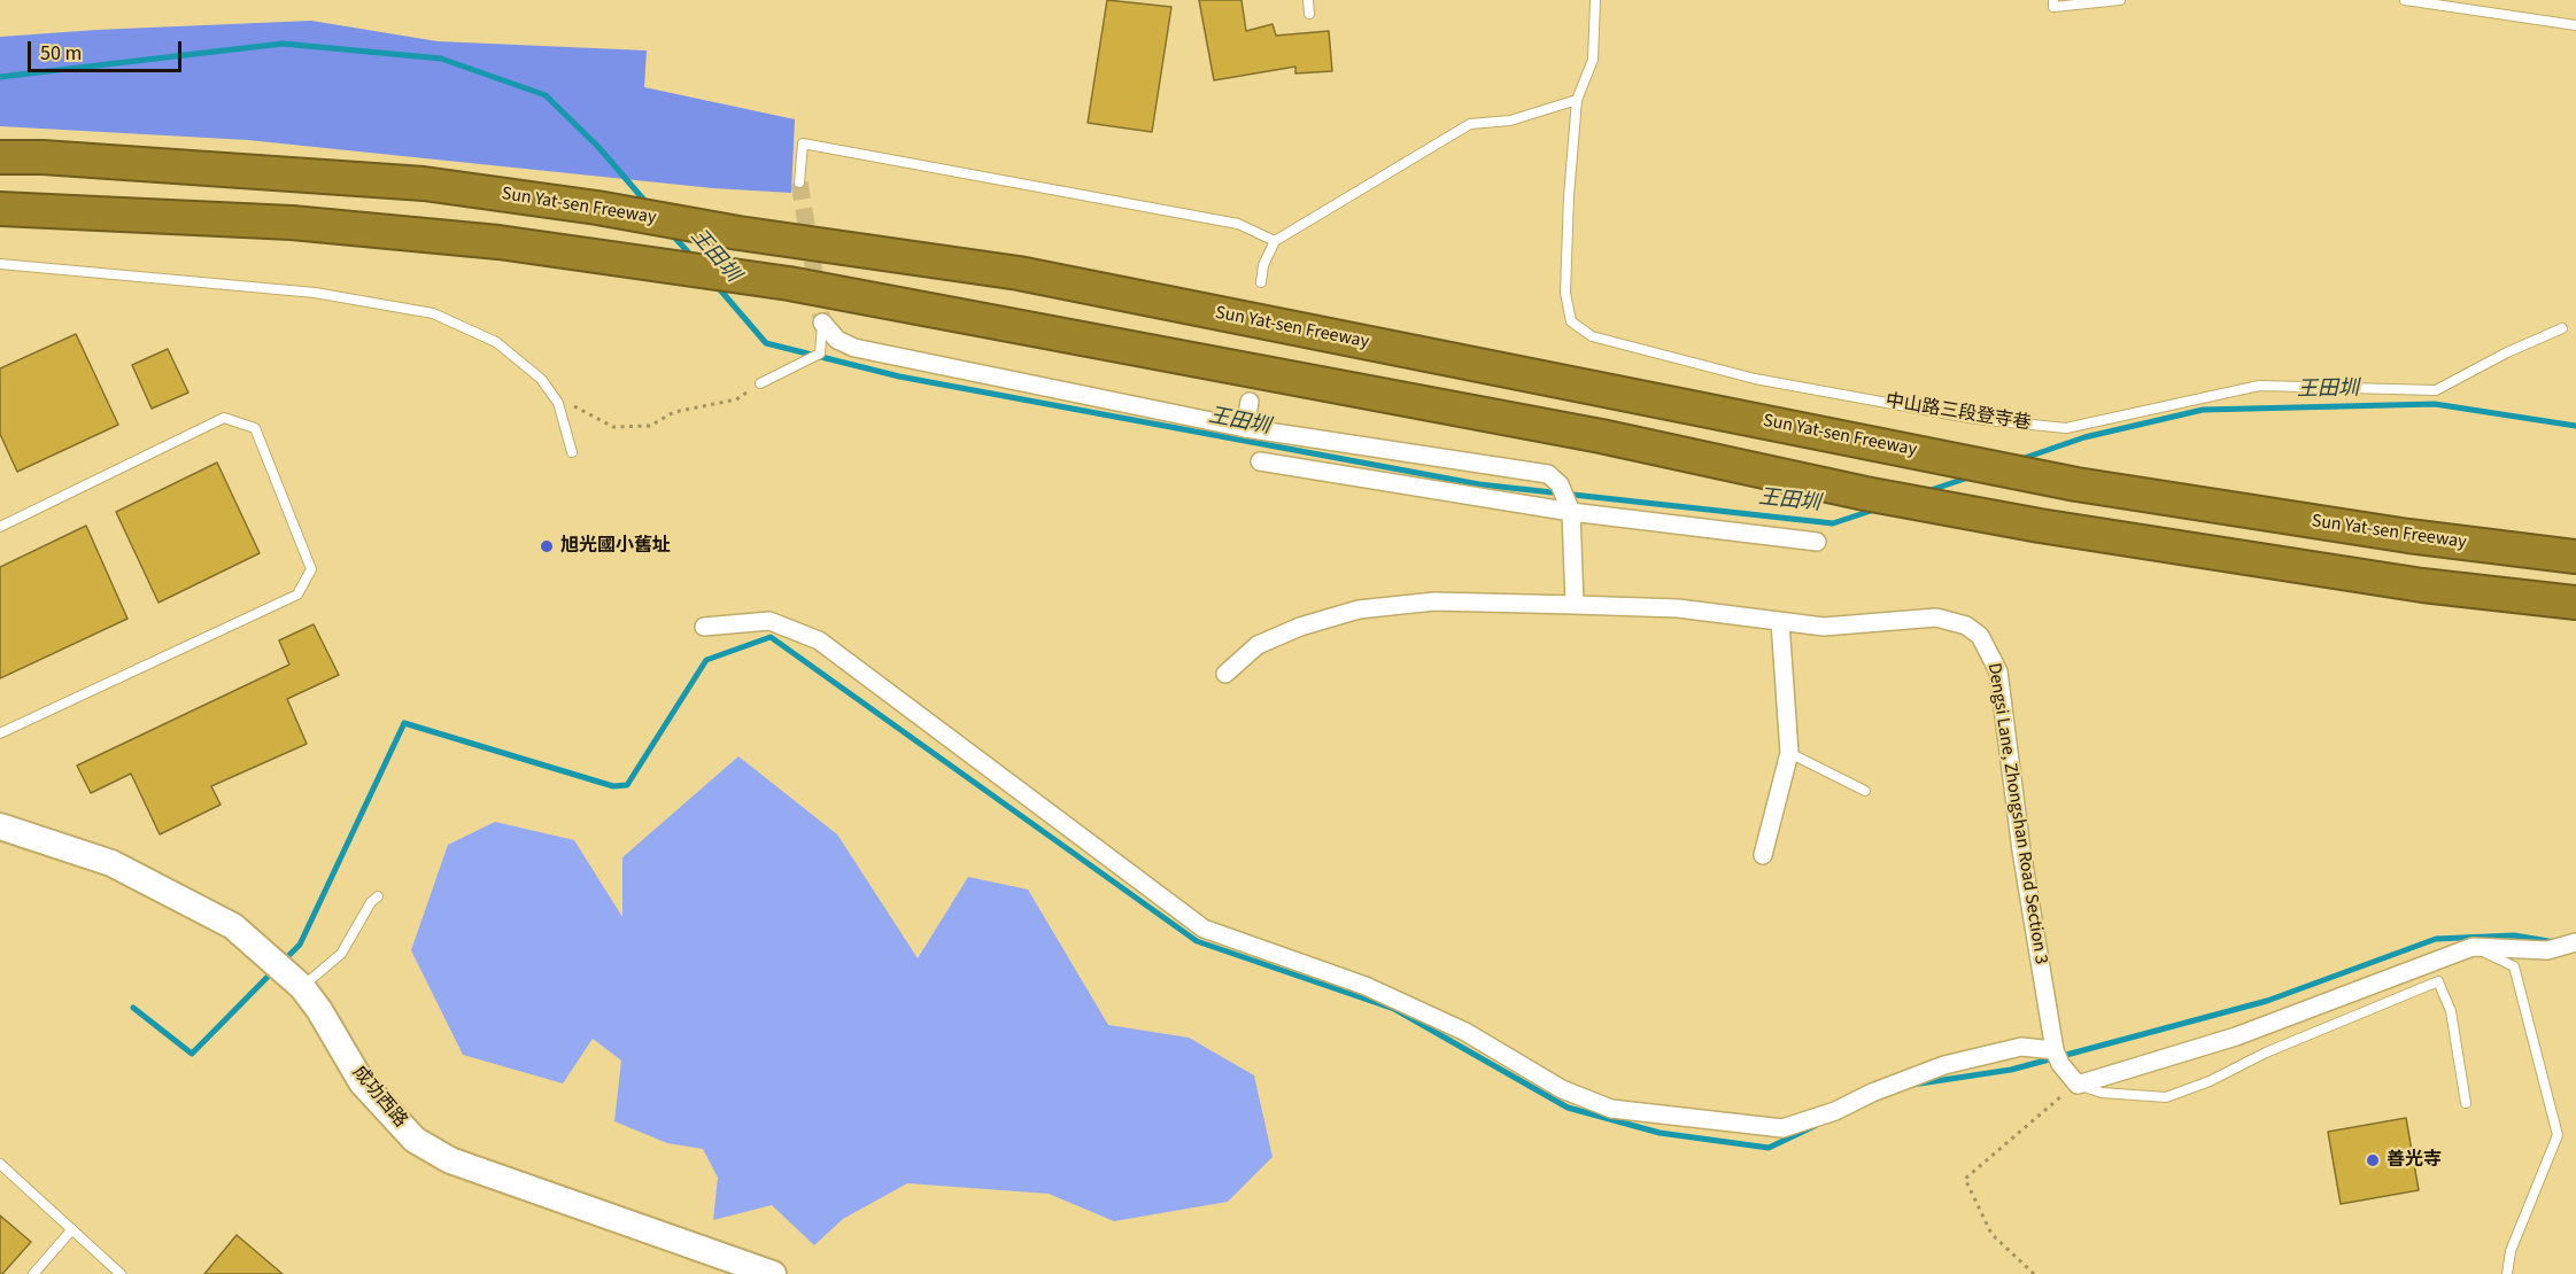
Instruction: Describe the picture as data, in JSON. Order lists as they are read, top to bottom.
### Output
{
  "streets": {
    "highway": ["Sun Yat-sen Freeway"],
    "street": ["Dengsi Lane, Zhongshan Road Section 3", "成功西路"],
    "lane": ["中山路三段登寺巷"]
  },
  "water": ["王田圳"],
  "places": ["旭光國小舊址", "善光寺"],
  "scale_bar": "50 m"
}
